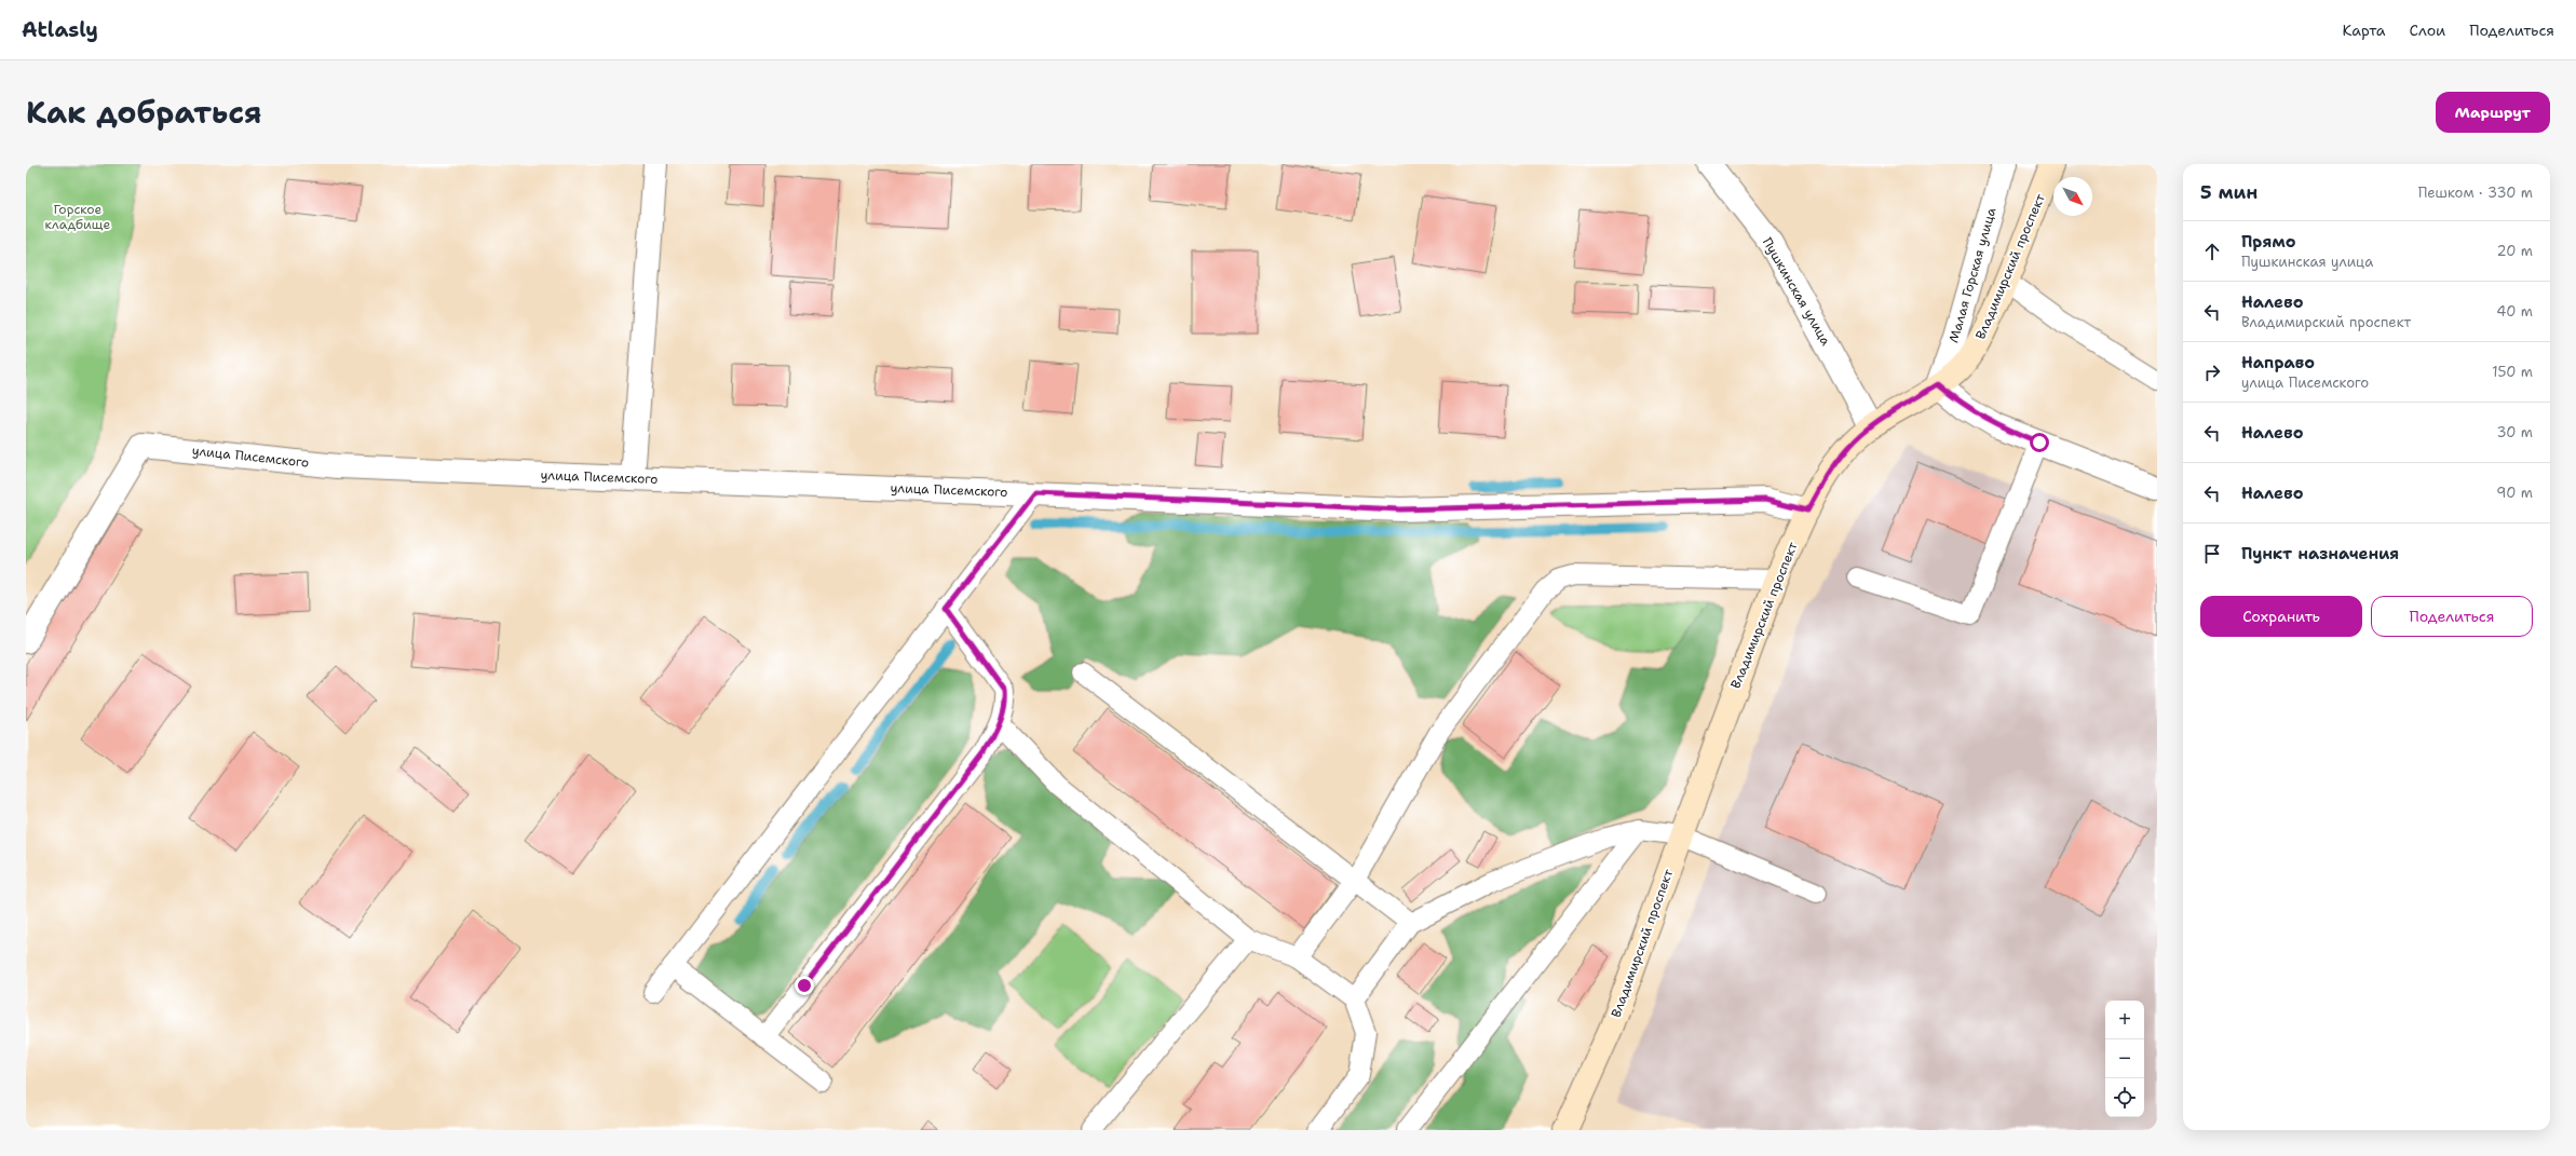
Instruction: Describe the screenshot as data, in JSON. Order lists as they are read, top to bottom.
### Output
{
  "streets": {
    "main road": ["Владимирский проспект"],
    "street": ["Малая Горская улица", "Пушкинская улица", "улица Писемского"]
  },
  "crossings": [
    ["Владимирский проспект", "Малая Горская улица"],
    ["Владимирский проспект", "Пушкинская улица"],
    ["Владимирский проспект", "улица Писемского"]
  ],
  "parks": ["Горское кладбище"],
  "north": "bottom right",
  "page": {
    "header": "Atlasly",
    "nav": ["Карта", "Слои", "Поделиться"],
    "title": "Как добраться",
    "buttons": [
      "Маршрут",
      ["Сохранить", "Поделиться"]
    ],
    "heading": ["5 мин", "Пешком · 330 m"],
    "list": [
      ["Прямо", "Пушкинская улица", "20 m"],
      ["Налево", "Владимирский проспект", "40 m"],
      ["Направо", "улица Писемского", "150 m"],
      ["Налево", "30 m"],
      ["Налево", "90 m"],
      "Пункт назначения"
    ],
    "map_buttons": ["+", "−"]
  }
}
